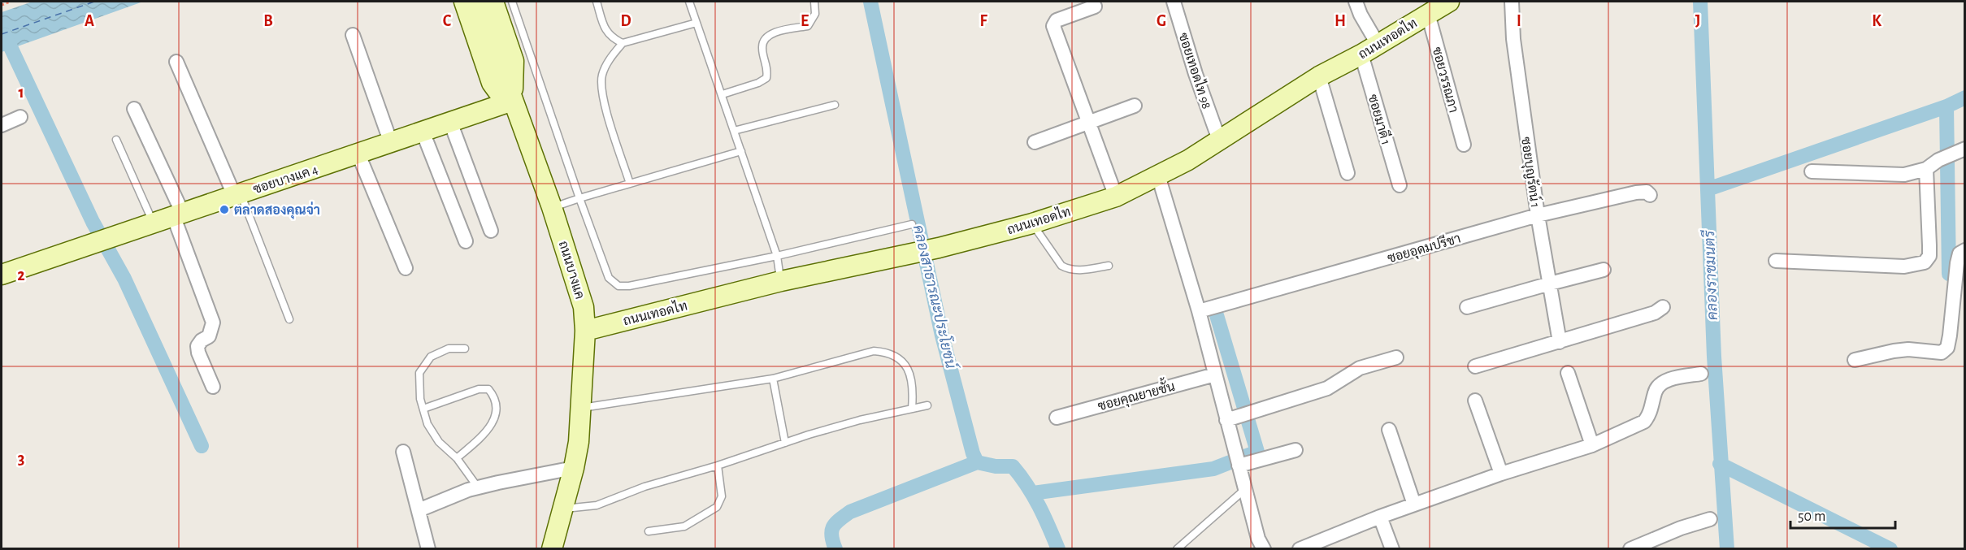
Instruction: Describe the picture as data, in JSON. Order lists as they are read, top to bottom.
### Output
{
  "streets": {
    "main road": ["ถนนเทอดไท", "ซอยบางแค 4", "ถนนบางแค"],
    "street": [
      "ซอยเทอดไท 98",
      "ซอยวรรณภา",
      "ซอยมาดี 1",
      "ซอยบุญรัตน์ 1",
      "ซอยอุดมปรีชา",
      "ซอยคุณยายชั้น"
    ]
  },
  "crossings": [
    ["ถนนเทอดไท", "ซอยเทอดไท 98"],
    ["ถนนเทอดไท", "ซอยวรรณภา"],
    ["ถนนเทอดไท", "ซอยมาดี 1"],
    ["ถนนเทอดไท", "ถนนบางแค"],
    ["ซอยบุญรัตน์ 1", "ซอยอุดมปรีชา"],
    ["ซอยบางแค 4", "ถนนบางแค"]
  ],
  "water": ["คลองราชมนตรี", "คลองสาธารณะประโยชน์"],
  "places": ["ตลาดสองคุณจ่า"],
  "scale_bar": "50 m",
  "grid": {
    "columns": [
      "A",
      "B",
      "C",
      "D",
      "E",
      "F",
      "G",
      "H",
      "I",
      "J",
      "K"
    ],
    "rows": ["1", "2", "3"]
  }
}
